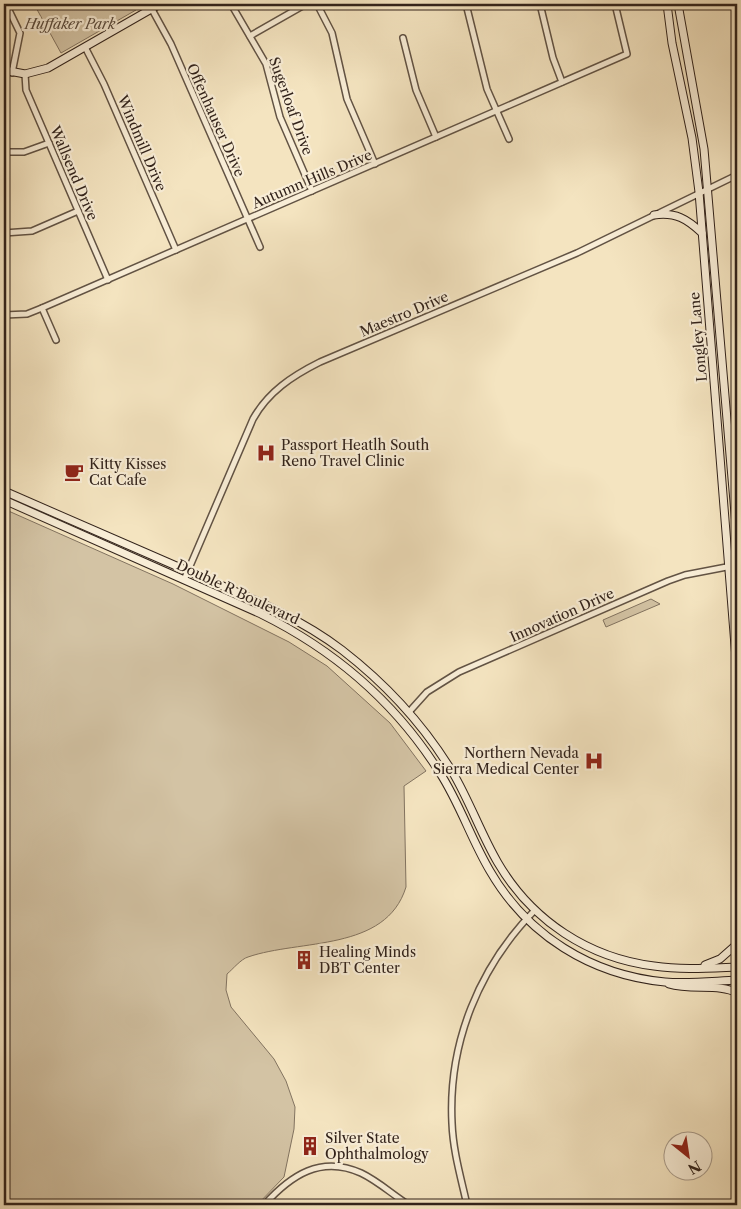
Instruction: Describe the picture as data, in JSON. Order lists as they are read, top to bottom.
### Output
{
  "streets": {
    "main road": ["Longley Lane", "Double R Boulevard"],
    "street": [
      "Sugerloaf Drive",
      "Offenhauser Drive",
      "Windmill Drive",
      "Wallsend Drive",
      "Autumn Hills Drive",
      "Maestro Drive",
      "Innovation Drive"
    ]
  },
  "crossings": [
    ["Sugerloaf Drive", "Autumn Hills Drive"],
    ["Offenhauser Drive", "Autumn Hills Drive"],
    ["Windmill Drive", "Autumn Hills Drive"],
    ["Wallsend Drive", "Autumn Hills Drive"],
    ["Maestro Drive", "Longley Lane"],
    ["Maestro Drive", "Double R Boulevard"],
    ["Longley Lane", "Innovation Drive"],
    ["Double R Boulevard", "Innovation Drive"]
  ],
  "parks": ["Huffaker Park"],
  "places": {
    "hospital": ["Passport Heatlh South Reno Travel Clinic", "Northern Nevada Sierra Medical Center"],
    "cafe": ["Kitty Kisses Cat Cafe"],
    "building": ["Healing Minds DBT Center", "Silver State Ophthalmology"]
  },
  "north": "bottom right"
}
